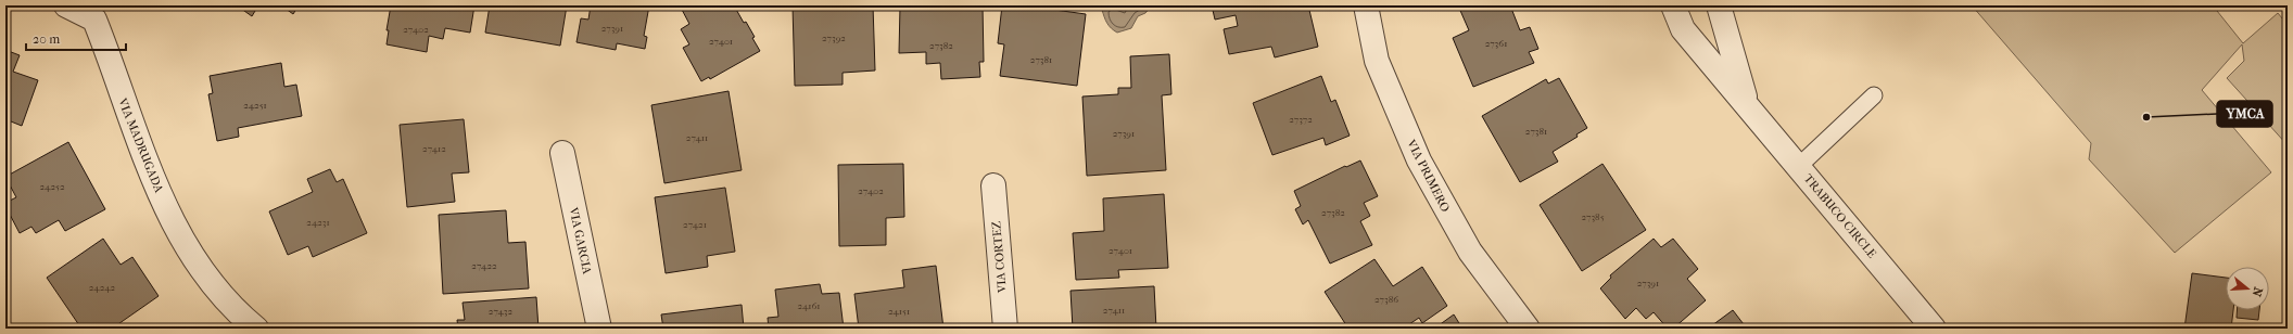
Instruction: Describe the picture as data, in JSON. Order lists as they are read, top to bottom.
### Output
{
  "streets": {
    "street": [
      "VIA MADRUGADA",
      "VIA PRIMERO",
      "TRABUCO CIRCLE",
      "VIA GARCIA",
      "VIA CORTEZ"
    ]
  },
  "places": ["YMCA"],
  "house_numbers": [
    "27391",
    "27402",
    "27392",
    "27401",
    "27361",
    "27382",
    "27381",
    "24251",
    "27372",
    "27381",
    "27391",
    "27411",
    "27412",
    "24252",
    "27402",
    "27382",
    "27385",
    "24231",
    "27421",
    "27401",
    "27422",
    "27391",
    "24242",
    "27386",
    "24161",
    "27411",
    "27432",
    "24151"
  ],
  "scale_bar": "20 m",
  "north": "right"
}
